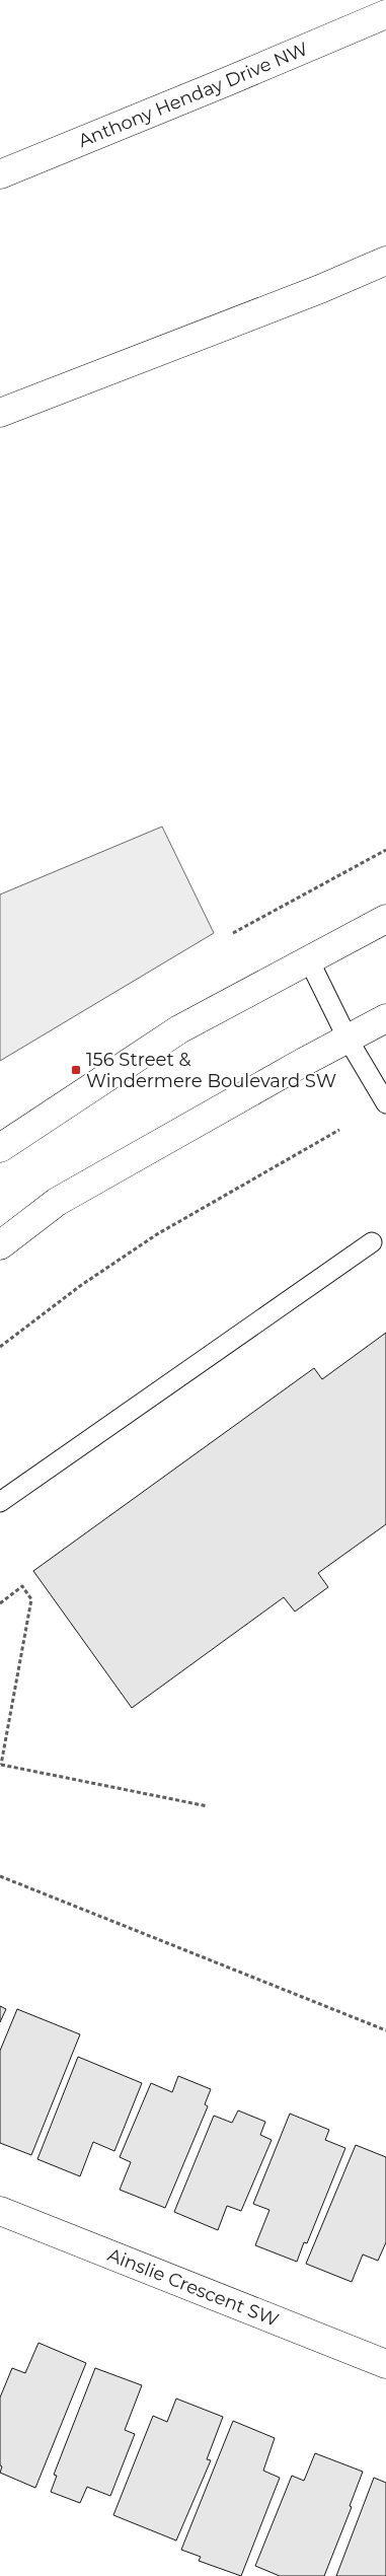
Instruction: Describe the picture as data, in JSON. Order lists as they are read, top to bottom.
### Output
{
  "streets": {
    "main road": ["Anthony Henday Drive NW", "Ainslie Crescent SW"]
  },
  "places": {
    "transit": ["156 Street & Windermere Boulevard SW"]
  }
}
